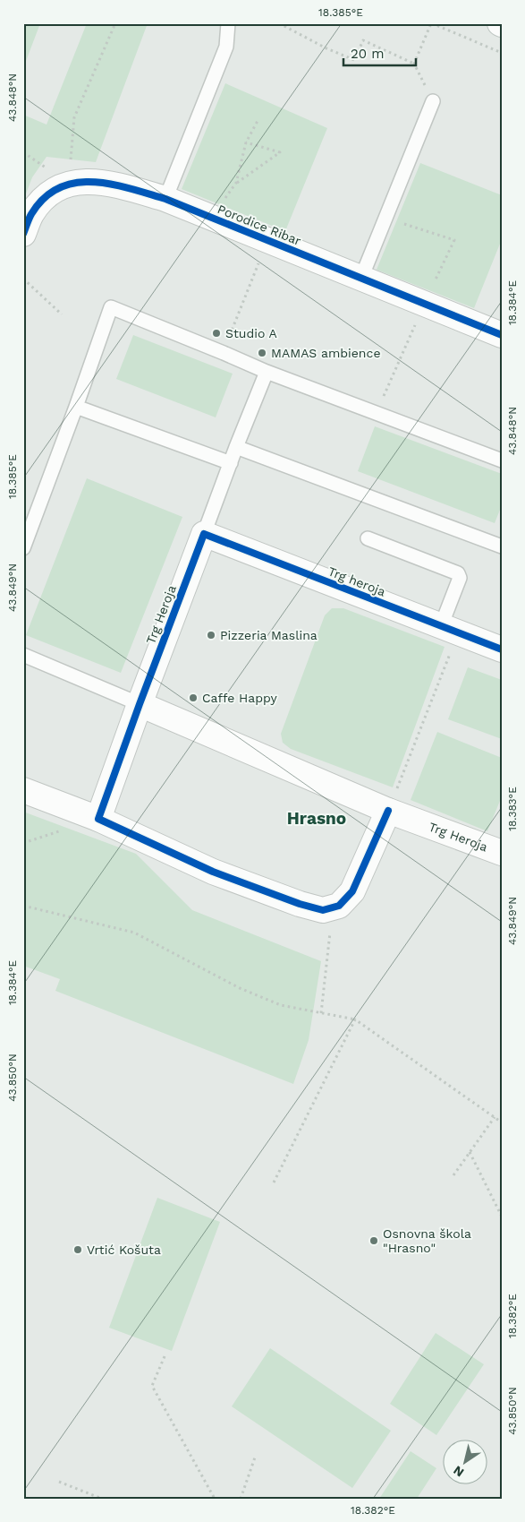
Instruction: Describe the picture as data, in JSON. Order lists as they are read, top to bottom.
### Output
{
  "streets": {
    "street": ["Porodice Ribar", "Trg heroja", "Trg Heroja"]
  },
  "crossings": [
    ["Trg heroja", "Trg Heroja"]
  ],
  "districts": ["Hrasno"],
  "places": [
    "Studio A",
    "MAMAS ambience",
    "Pizzeria Maslina",
    "Caffe Happy",
    "Osnovna škola \"Hrasno\"",
    "Vrtić Košuta"
  ],
  "scale_bar": "20 m",
  "north": "bottom left",
  "coordinates": [
    "18.385°E",
    "43.848°N",
    "18.384°E",
    "43.849°N",
    "18.383°E",
    "43.850°N",
    "18.382°E"
  ]
}
